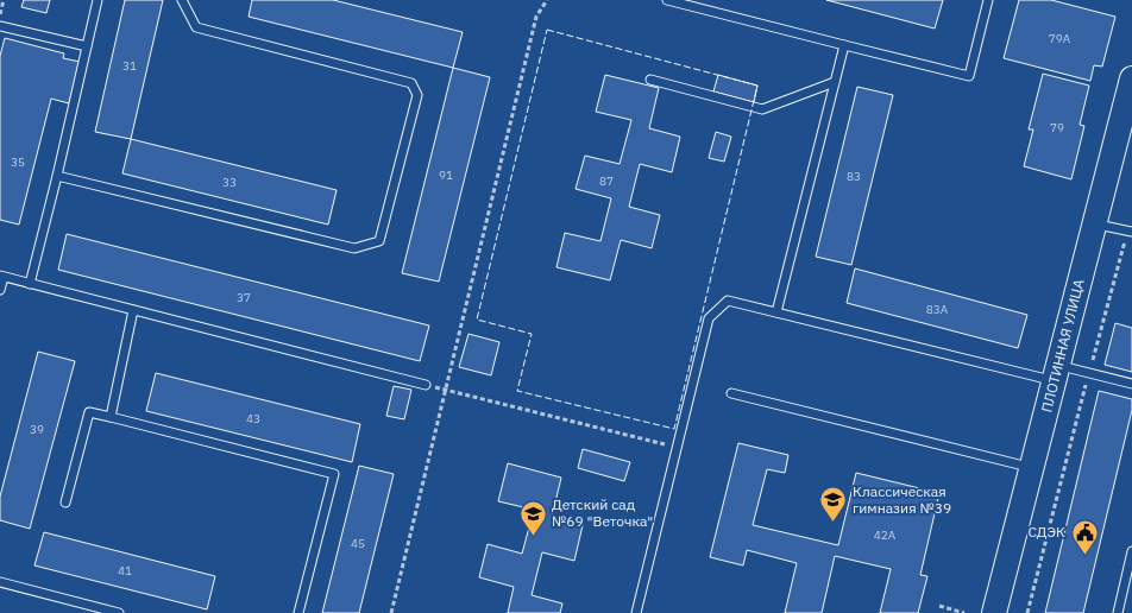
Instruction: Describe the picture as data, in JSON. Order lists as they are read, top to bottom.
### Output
{
  "streets": {
    "street": ["ПЛОТИННАЯ УЛИЦА"]
  },
  "places": {
    "school or university": ["Классическая гимназия №39", "Детский сад №69 \"Веточка\""],
    "public building": ["СДЭК"]
  },
  "house_numbers": [
    "79А",
    "31",
    "79",
    "35",
    "91",
    "83",
    "87",
    "33",
    "37",
    "83А",
    "43",
    "39",
    "42А",
    "45",
    "41"
  ]
}
